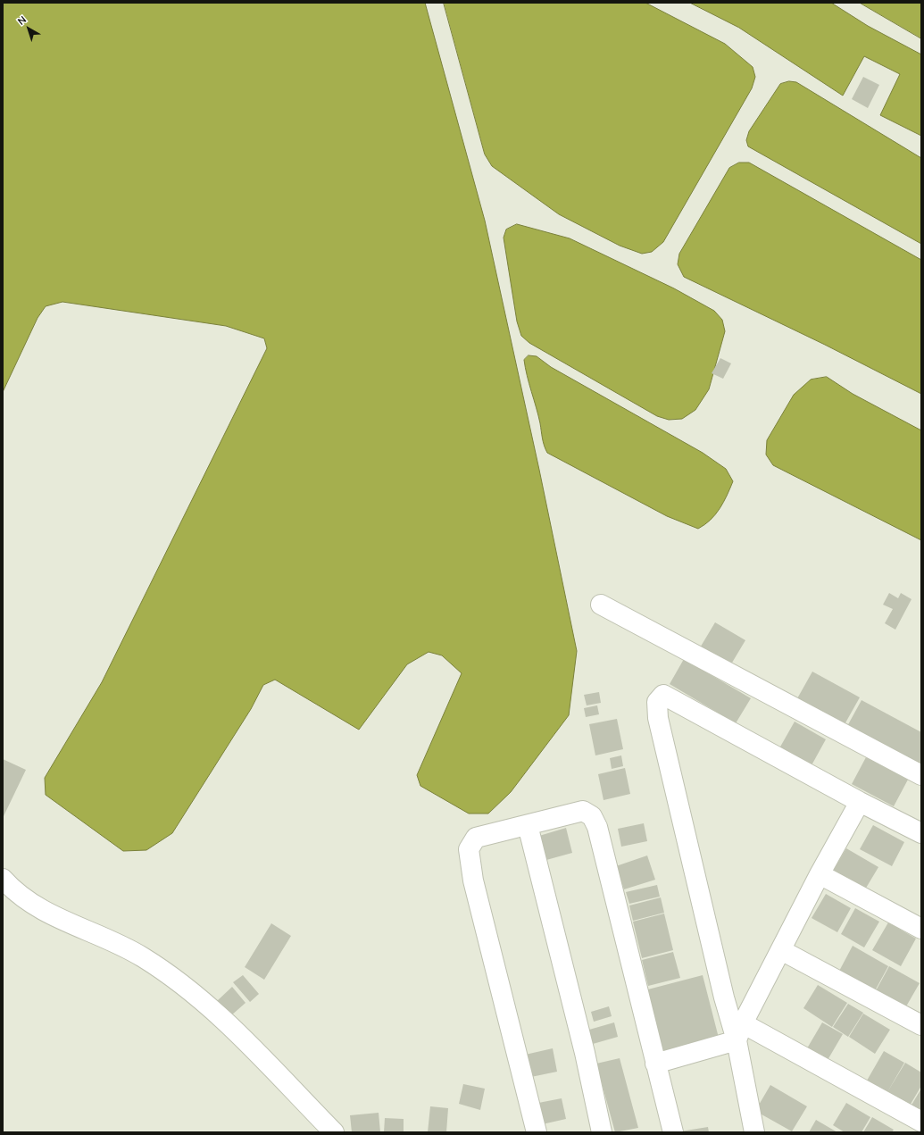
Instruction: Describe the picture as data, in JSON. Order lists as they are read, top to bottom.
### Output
{
  "north": "top left"
}
